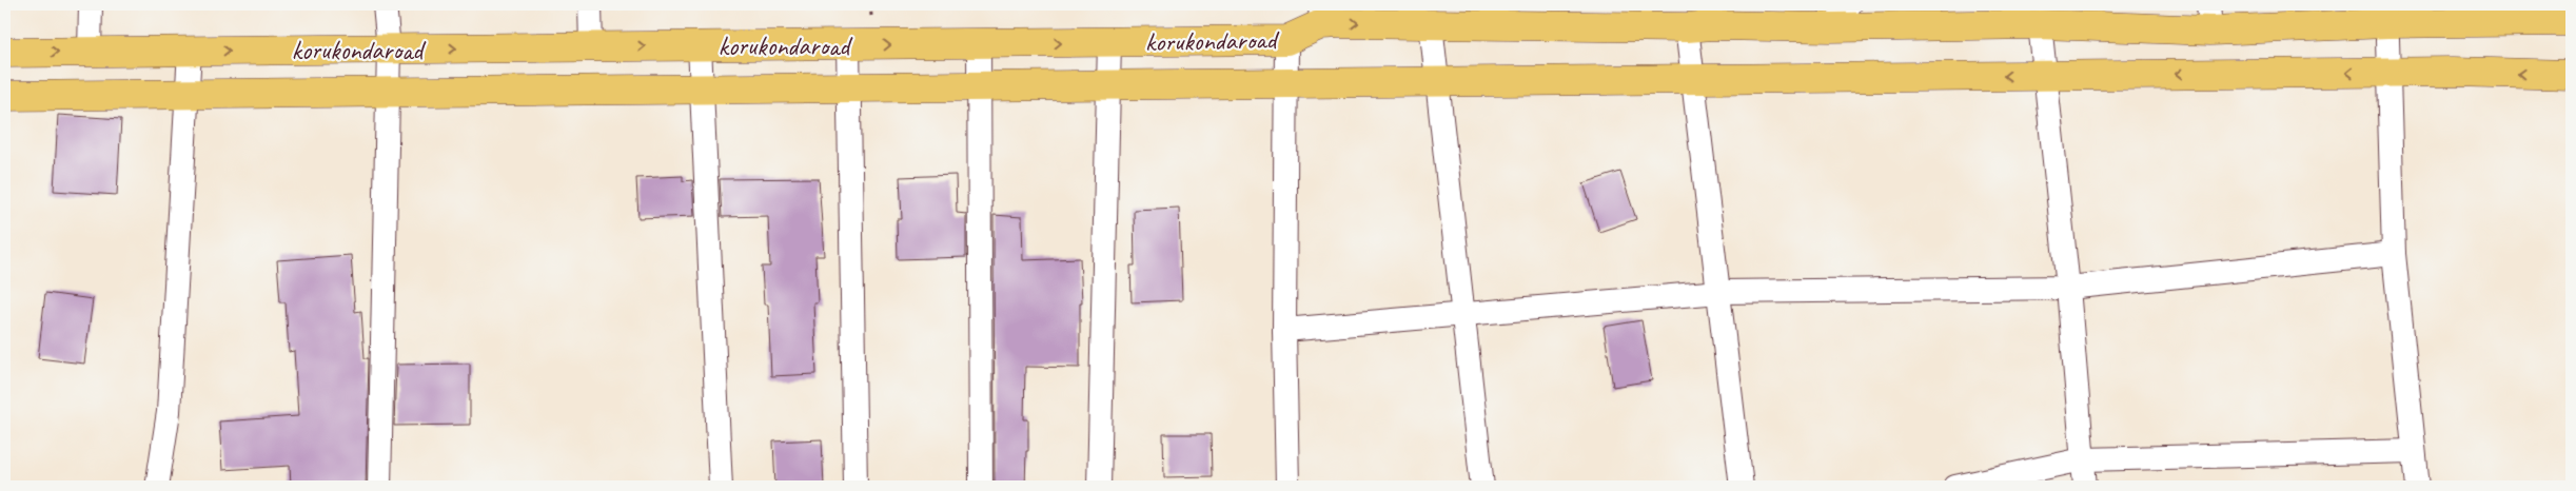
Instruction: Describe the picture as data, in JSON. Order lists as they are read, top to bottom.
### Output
{
  "streets": {
    "main road": ["korukondaroad"]
  }
}
